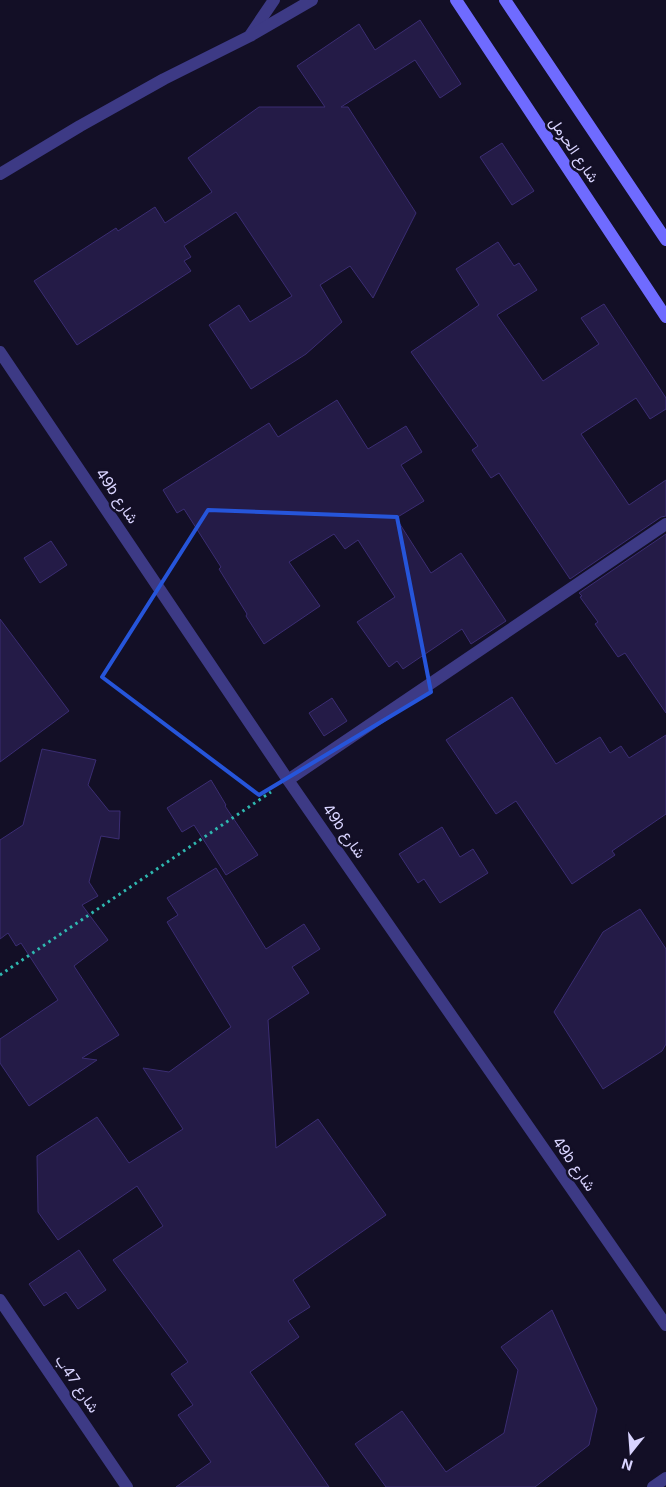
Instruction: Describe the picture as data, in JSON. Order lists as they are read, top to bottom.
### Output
{
  "streets": {
    "street": ["شارع الحرمل", "49b شارع", "شارع 47ب"]
  },
  "north": "bottom"
}
